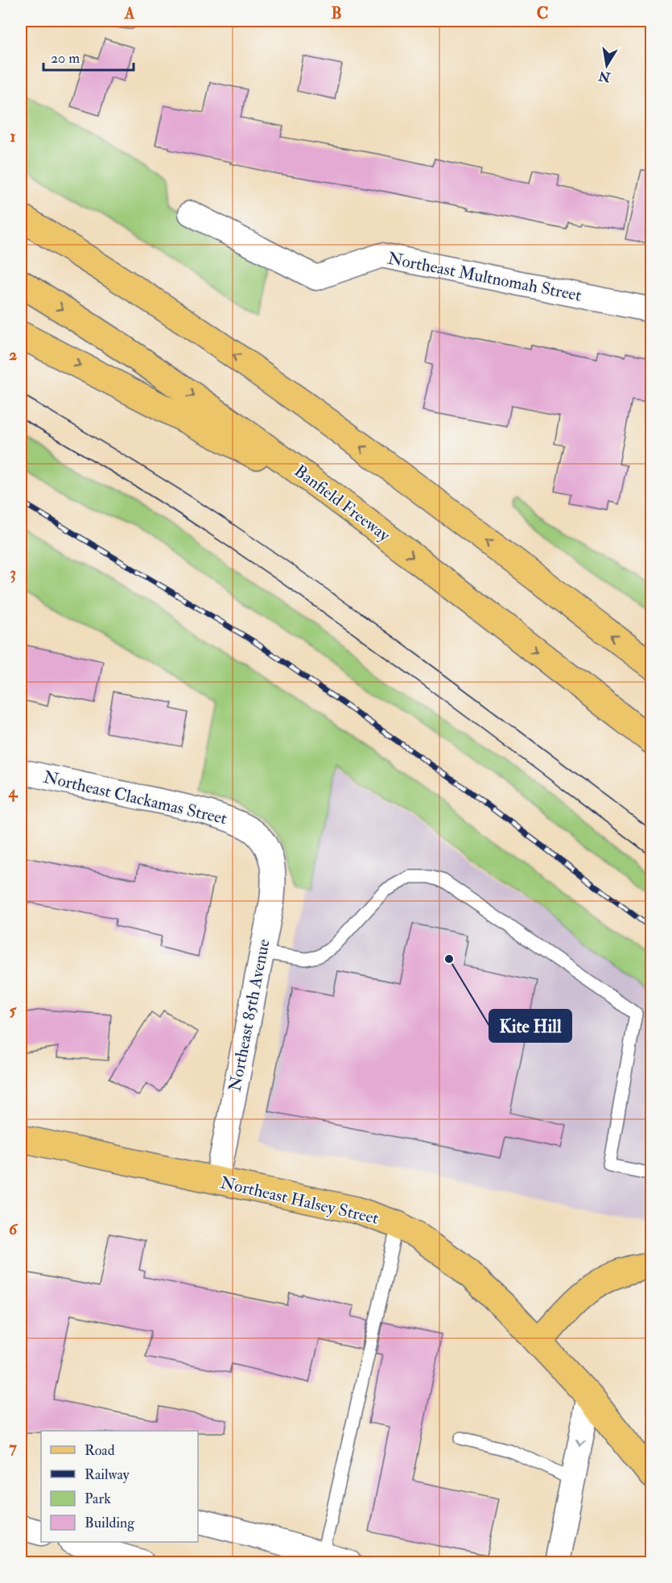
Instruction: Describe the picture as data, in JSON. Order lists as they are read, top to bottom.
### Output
{
  "streets": {
    "main road": ["Banfield Freeway", "Northeast Halsey Street"],
    "street": ["Northeast Multnomah Street", "Northeast Clackamas Street", "Northeast 85th Avenue"]
  },
  "crossings": [
    ["Northeast Clackamas Street", "Northeast 85th Avenue"],
    ["Northeast 85th Avenue", "Northeast Halsey Street"]
  ],
  "places": ["Kite Hill"],
  "legend": [
    "Road",
    "Railway",
    "Park",
    "Building"
  ],
  "scale_bar": "20 m",
  "north": "bottom",
  "grid": {
    "columns": ["A", "B", "C"],
    "rows": [
      "1",
      "2",
      "3",
      "4",
      "5",
      "6",
      "7"
    ]
  }
}
